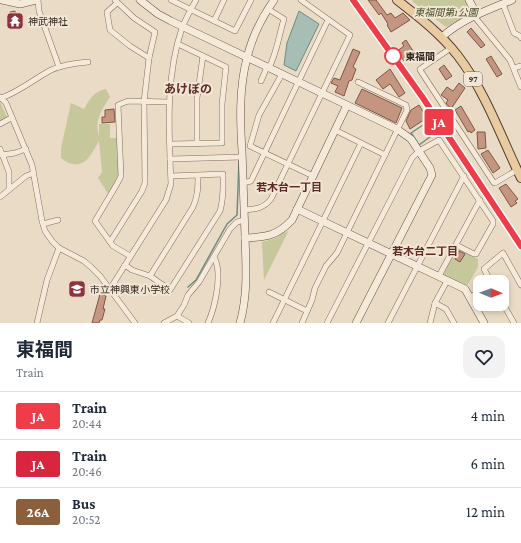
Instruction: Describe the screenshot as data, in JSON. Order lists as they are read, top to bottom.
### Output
{
  "streets": {
    "main road": ["97"]
  },
  "districts": ["あけぼの", "若木台一丁目", "若木台二丁目"],
  "parks": ["東福間第1公園"],
  "places": {
    "temple": ["神武神社"],
    "other": ["東福間"],
    "school or university": ["市立神興東小学校"]
  },
  "north": "right",
  "page": {
    "on_map": "JA",
    "heading": ["東福間", "Train"],
    "list": [
      {
        "mark": "JA",
        "name": "Train",
        "note": "20:44",
        "value": "4 min"
      },
      {
        "mark": "JA",
        "name": "Train",
        "note": "20:46",
        "value": "6 min"
      },
      {
        "mark": "26A",
        "name": "Bus",
        "note": "20:52",
        "value": "12 min"
      }
    ]
  }
}
